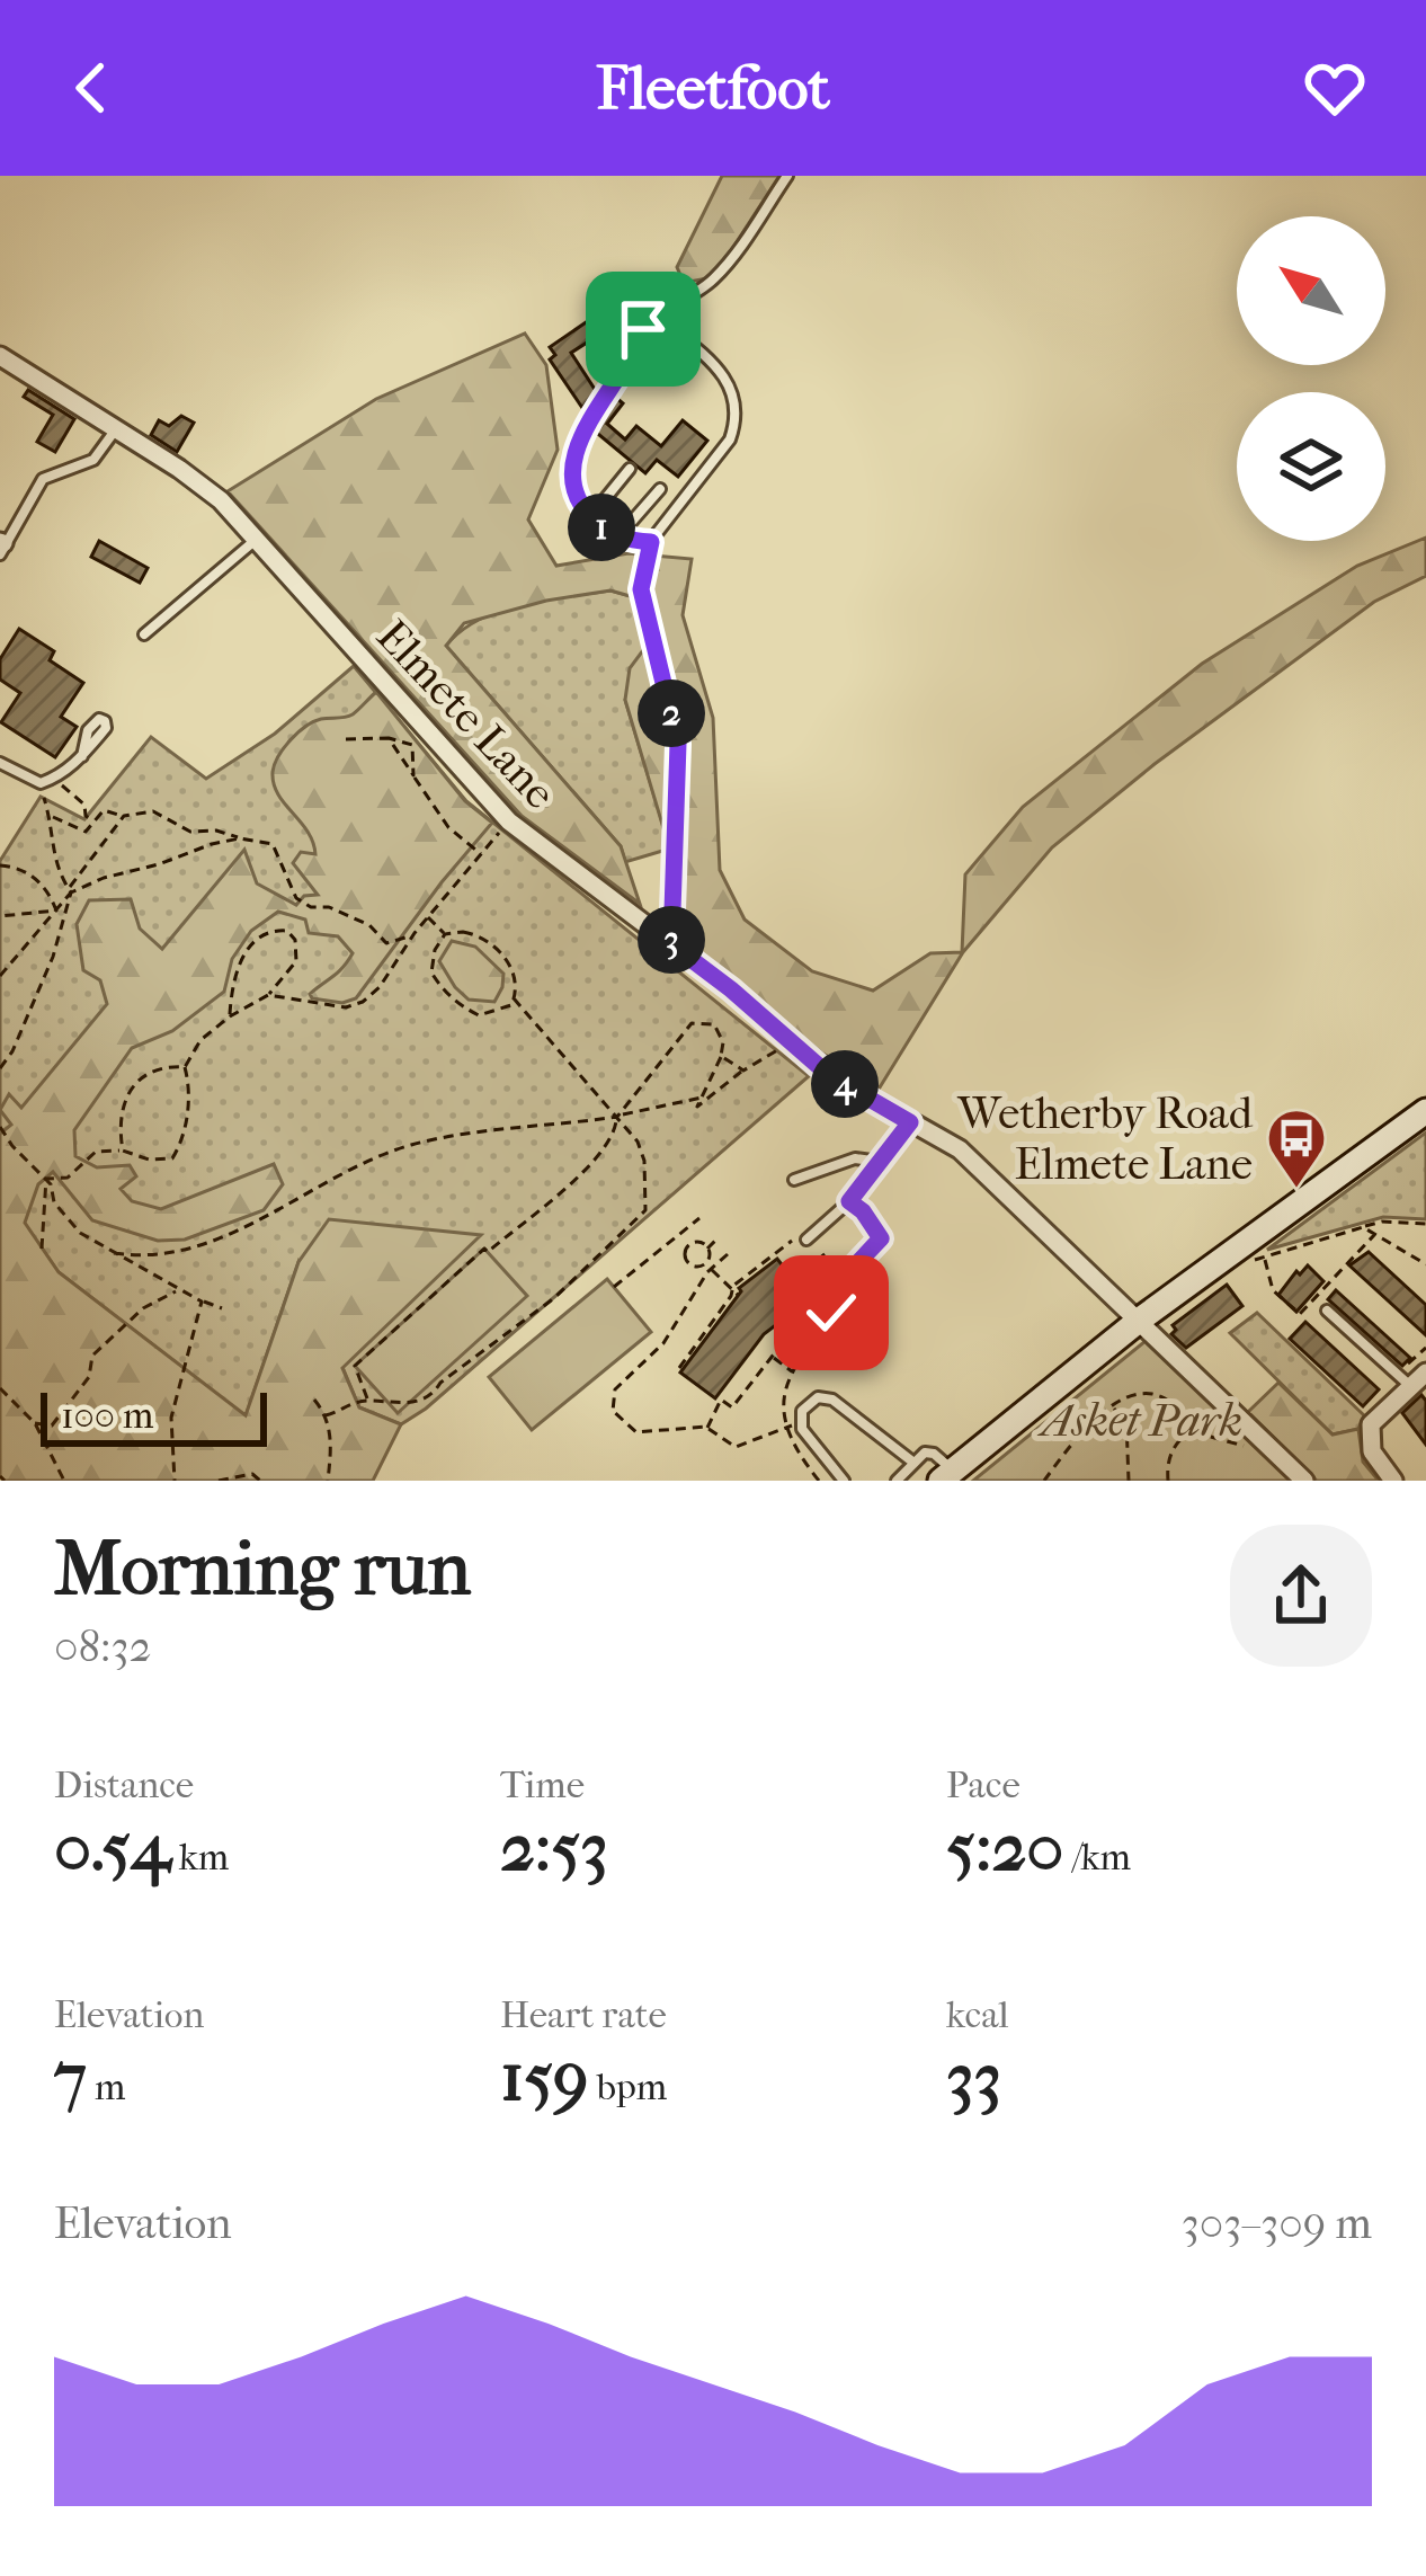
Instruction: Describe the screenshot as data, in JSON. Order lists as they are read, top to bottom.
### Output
{
  "streets": {
    "street": ["Elmete Lane"]
  },
  "parks": ["Asket Park"],
  "places": {
    "bus stop": ["Wetherby Road Elmete Lane"]
  },
  "scale_bar": "100 m",
  "north": "top left",
  "page": {
    "header": "Fleetfoot",
    "pins": [
      "1",
      "2",
      "3",
      "4"
    ],
    "scale": "100 m",
    "heading": ["Morning run", "08:32"],
    "stats": [
      ["Distance", "0.54 km"],
      ["Time", "2:53"],
      ["Pace", "5:20 /km"],
      ["Elevation", "7 m"],
      ["Heart rate", "159 bpm"],
      ["kcal", "33"]
    ],
    "chart": ["Elevation", "303–309 m"]
  }
}
